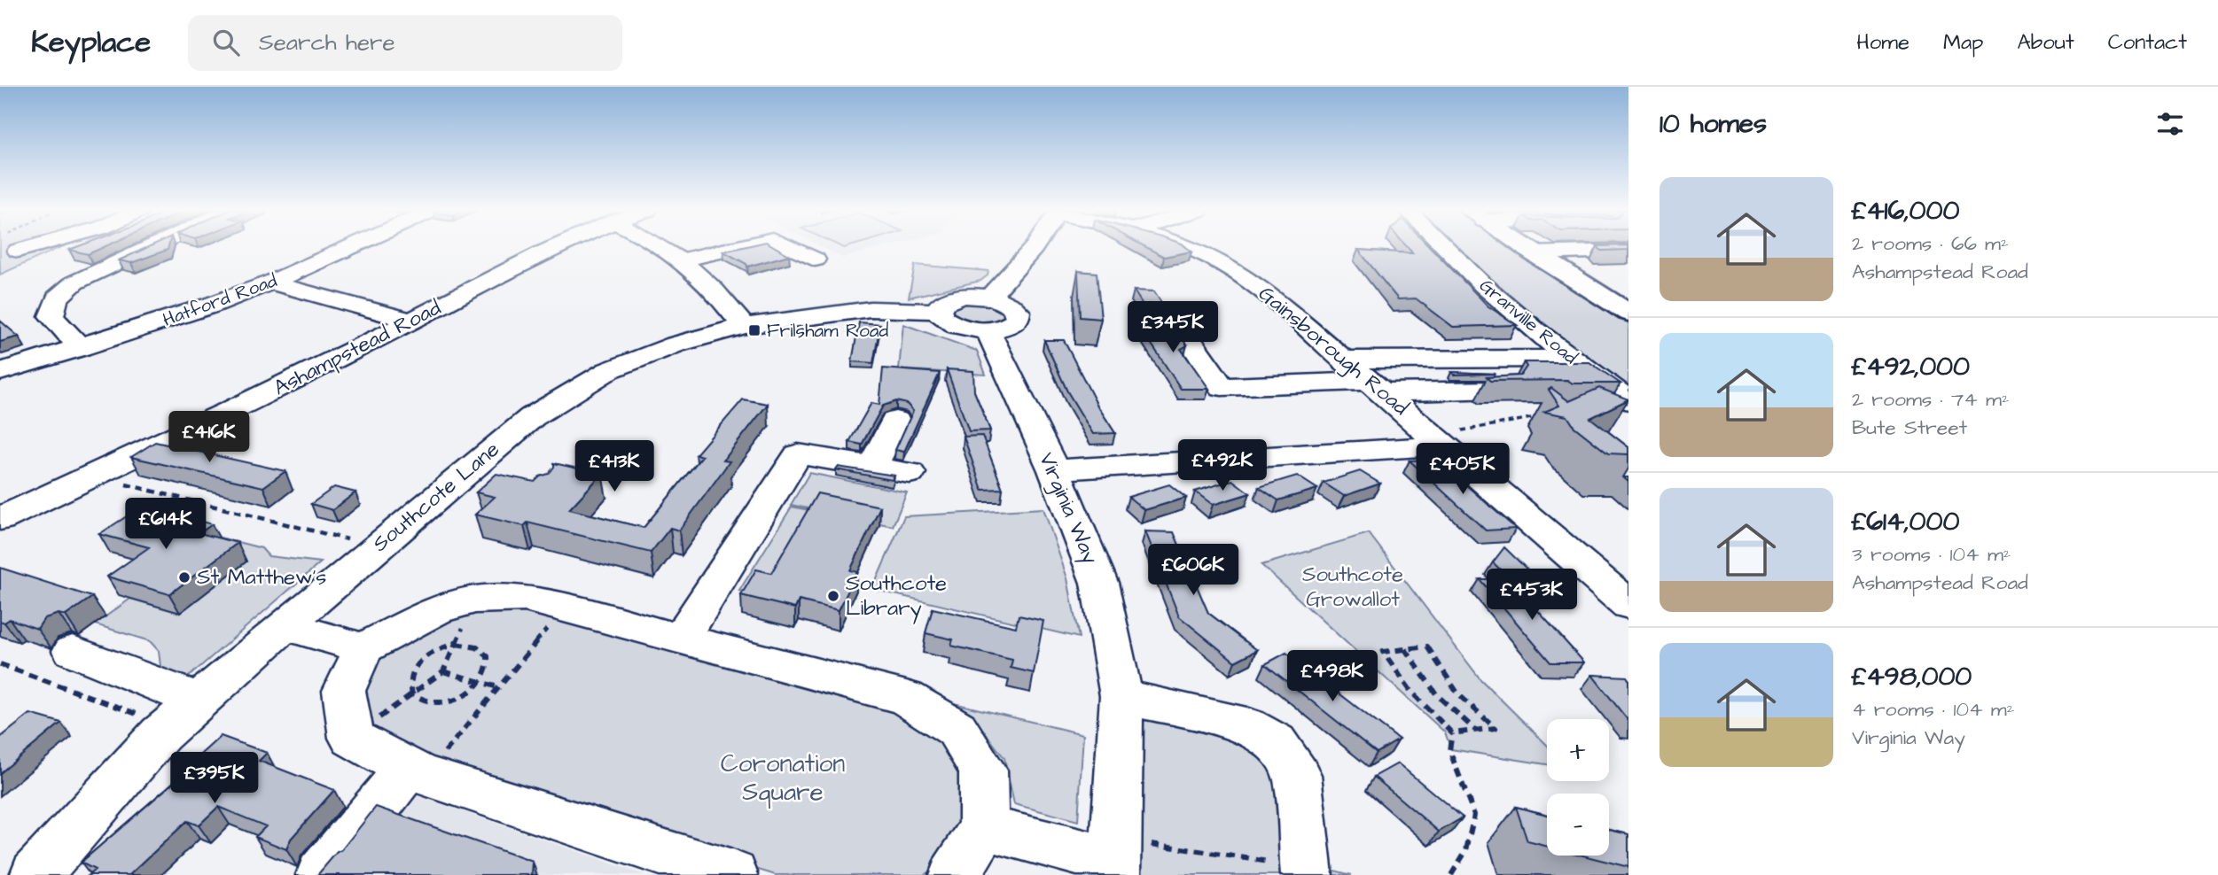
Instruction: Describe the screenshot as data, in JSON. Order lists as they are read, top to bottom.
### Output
{
  "streets": {
    "street": [
      "Hatford Road",
      "Granville Road",
      "Ashampstead Road",
      "Gainsborough Road",
      "Southcote Lane",
      "Virginia Way"
    ]
  },
  "parks": ["Southcote Growallot", "Coronation Square"],
  "places": {
    "transit": ["Frilsham Road"],
    "other": ["St Matthew's", "Southcote Library"]
  },
  "page": {
    "header": "Keyplace",
    "search": "Search here",
    "nav": [
      "Home",
      "Map",
      "About",
      "Contact"
    ],
    "heading": "10 homes",
    "list": [
      {
        "name": "£416,000",
        "note": "2 rooms · 66 m² · Ashampstead Road"
      },
      {
        "name": "£492,000",
        "note": "2 rooms · 74 m² · Bute Street"
      },
      {
        "name": "£614,000",
        "note": "3 rooms · 104 m² · Ashampstead Road"
      },
      {
        "name": "£498,000",
        "note": "4 rooms · 104 m² · Virginia Way"
      }
    ],
    "price": [
      "£345K",
      "£416K",
      "£492K",
      "£413K",
      "£405K",
      "£614K",
      "£606K",
      "£453K",
      "£498K",
      "£395K"
    ],
    "map_buttons": ["+", "−"]
  }
}
